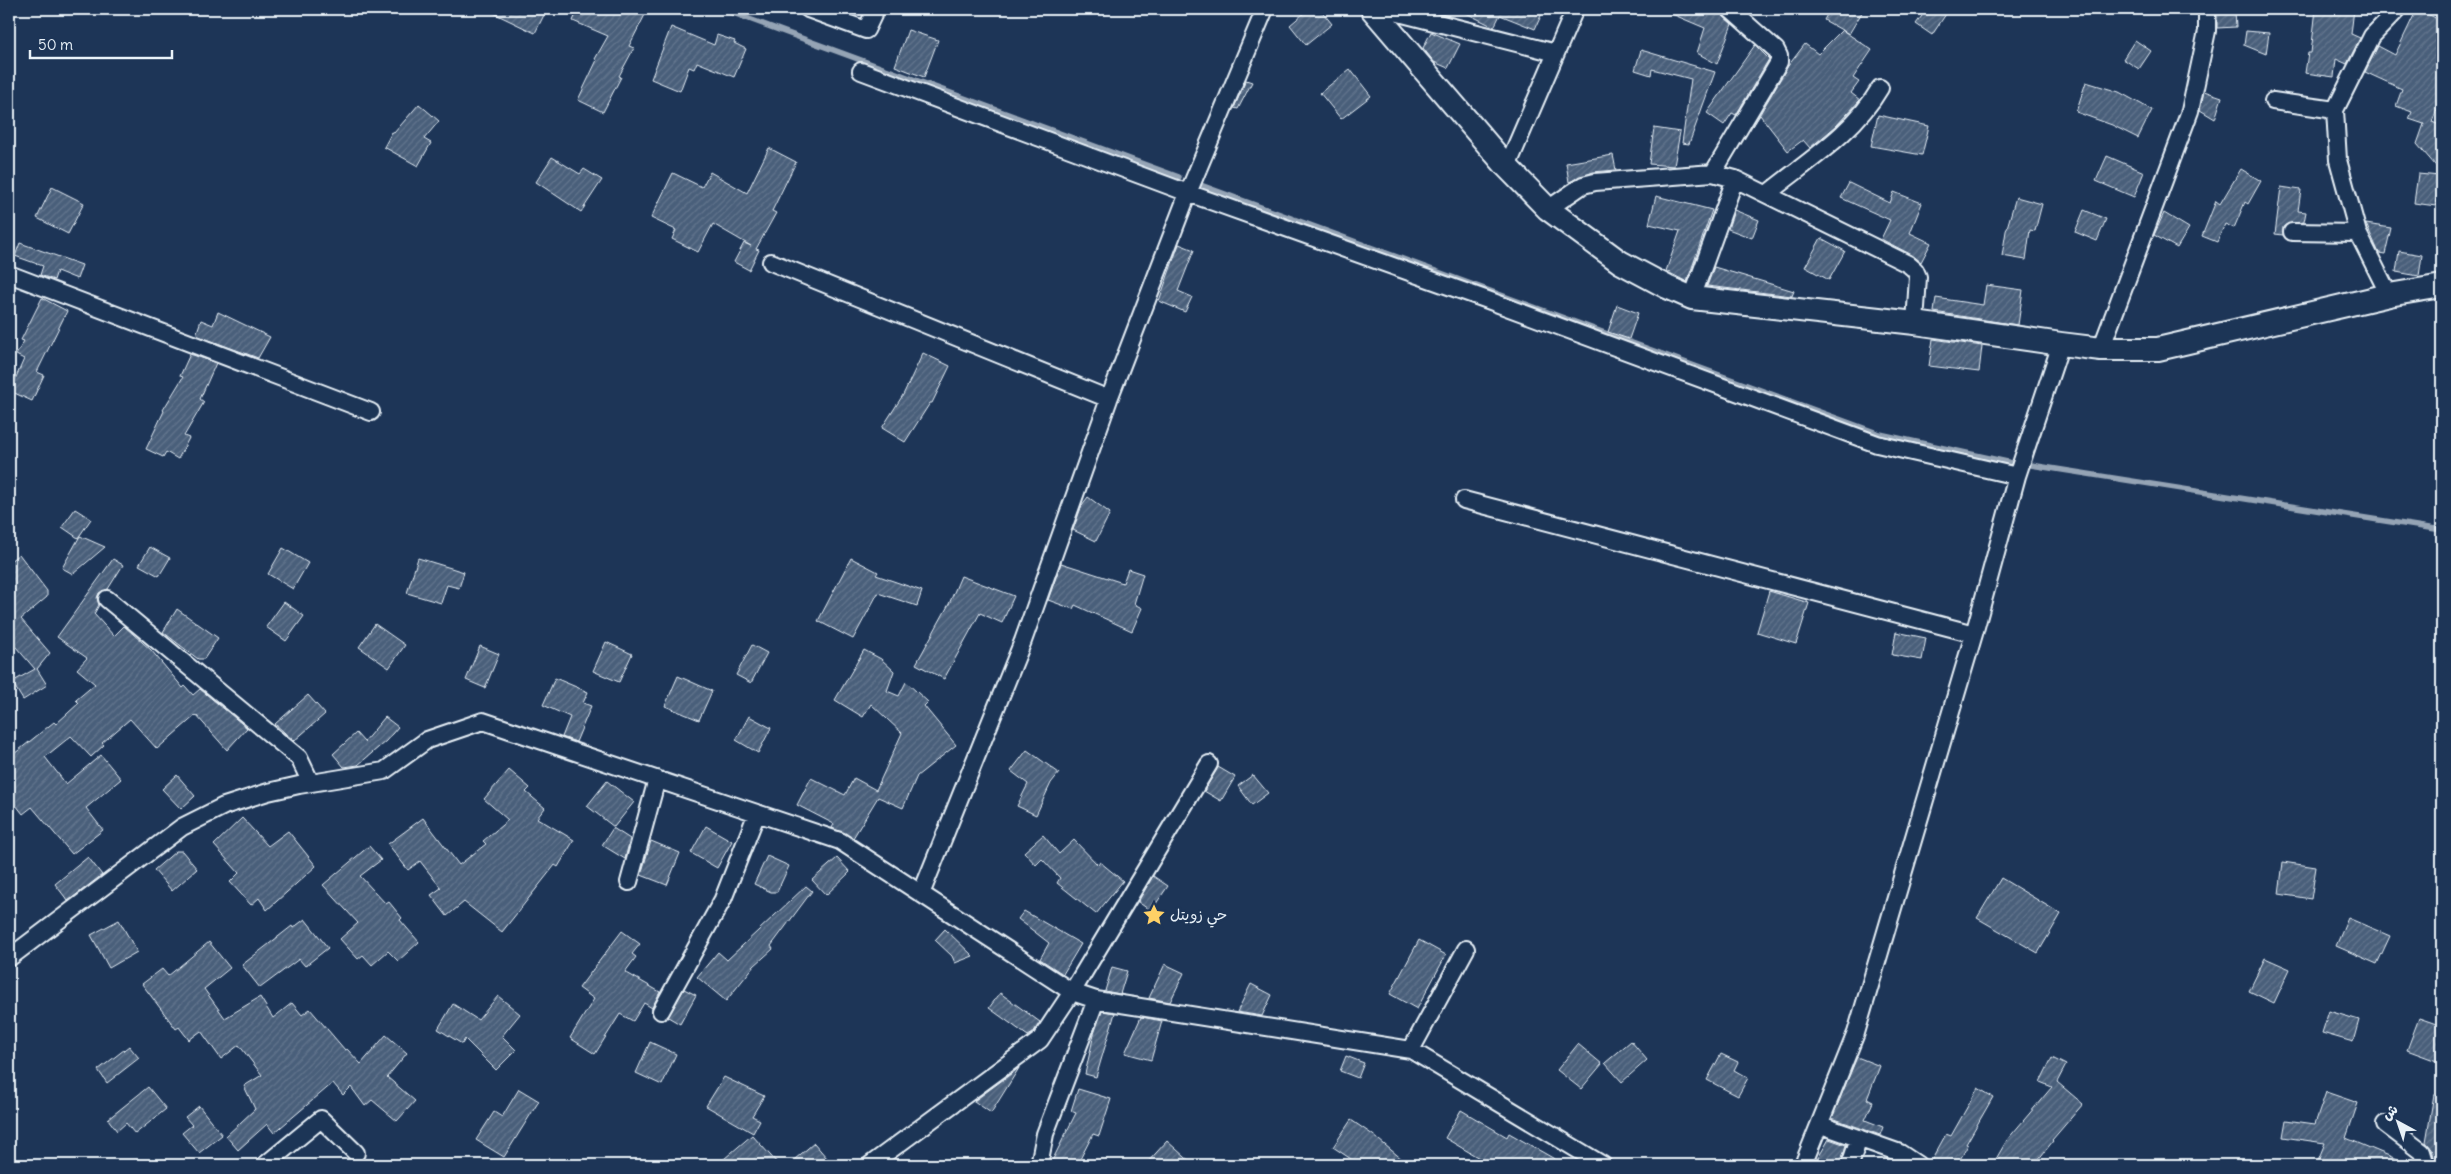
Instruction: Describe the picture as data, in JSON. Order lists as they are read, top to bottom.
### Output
{
  "places": {
    "place": ["حي زويتل"]
  },
  "scale_bar": "50 m",
  "north": "top left"
}
